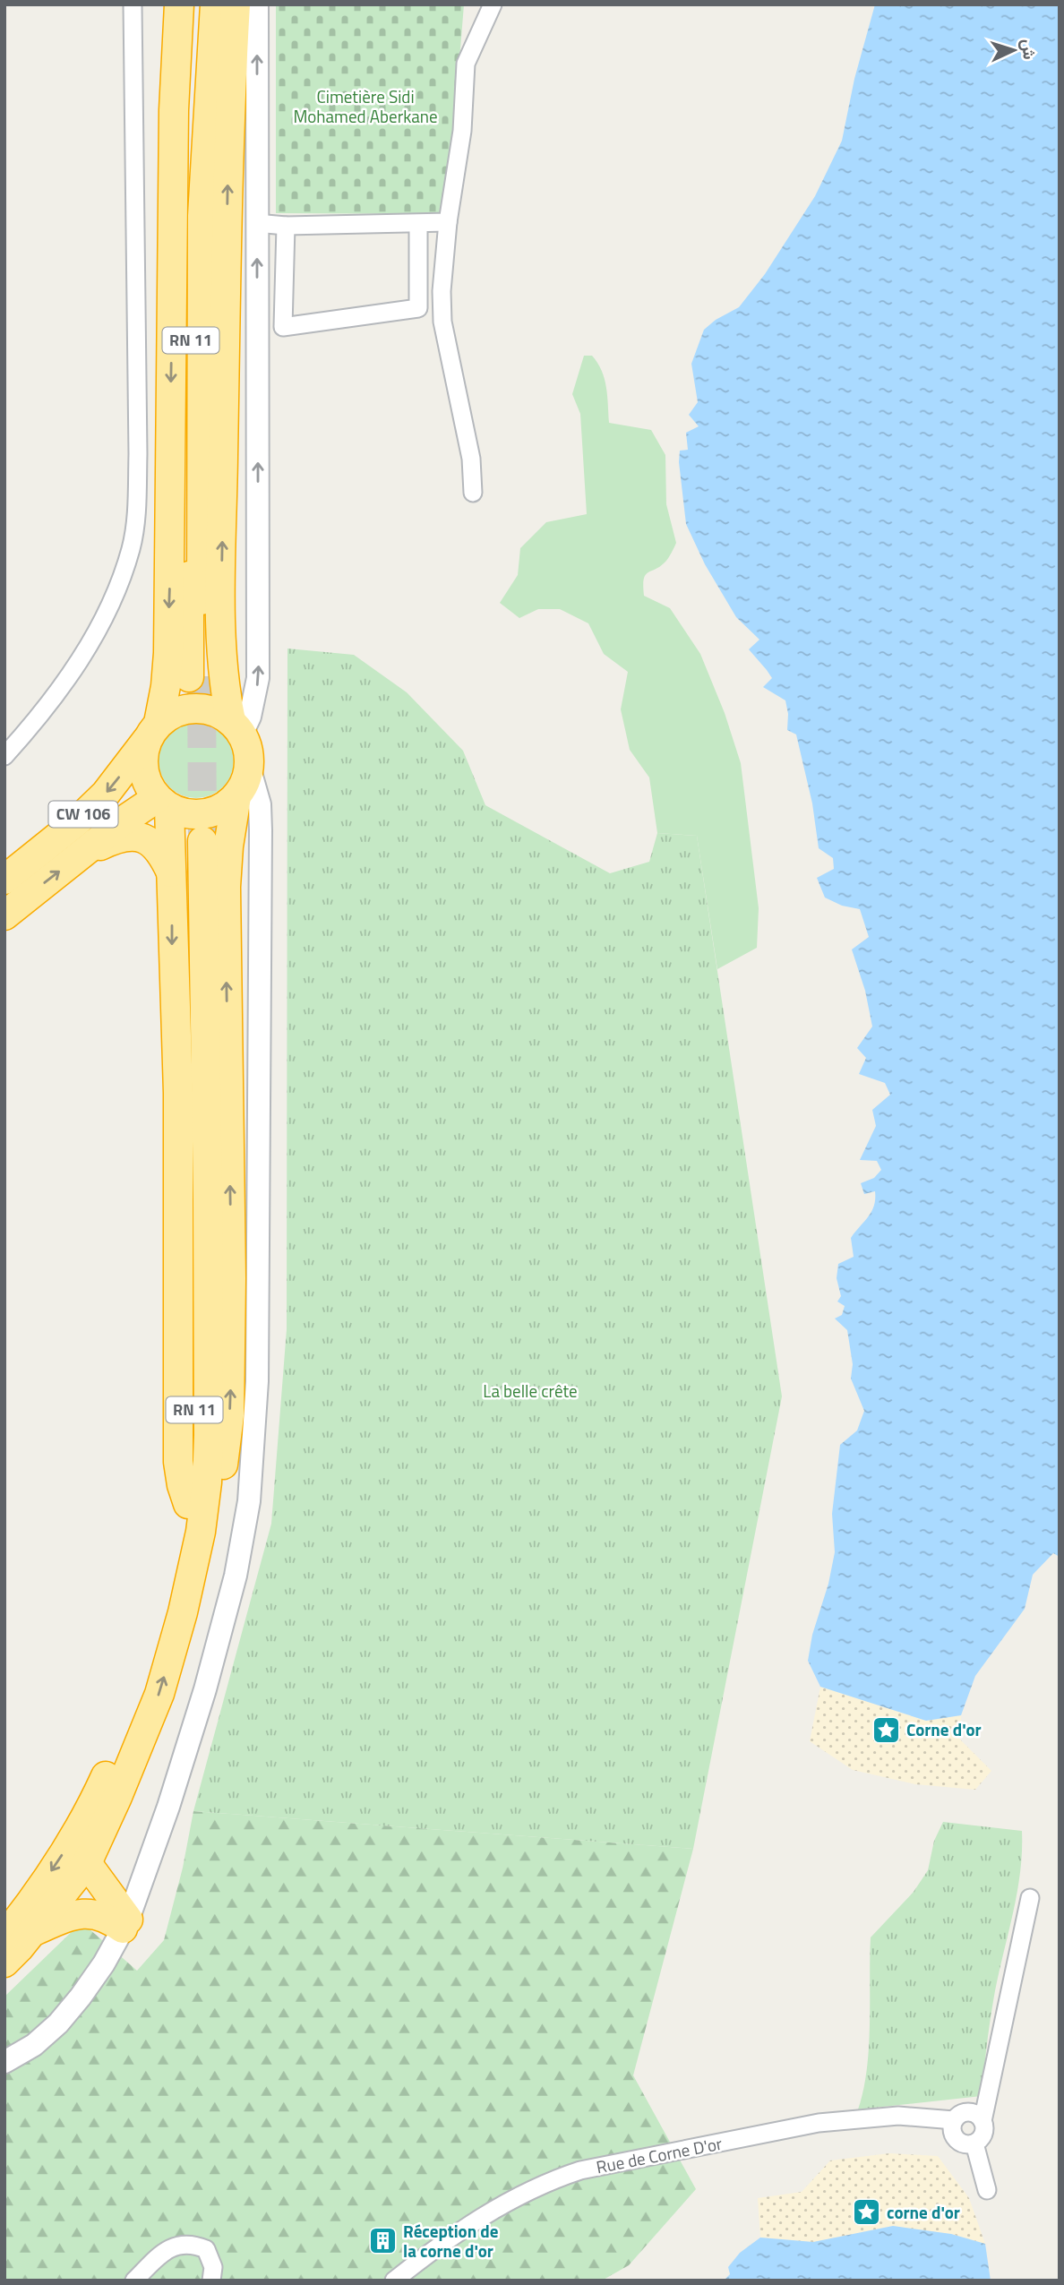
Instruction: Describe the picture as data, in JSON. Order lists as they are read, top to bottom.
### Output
{
  "streets": {
    "highway": ["RN 11", "CW 106"],
    "street": ["Rue de Corne D'or"]
  },
  "parks": ["Cimetière Sidi Mohamed Aberkane", "La belle crête"],
  "places": {
    "place": ["Corne d'or", "corne d'or"],
    "building": ["Réception de la corne d'or"]
  },
  "north": "right"
}
